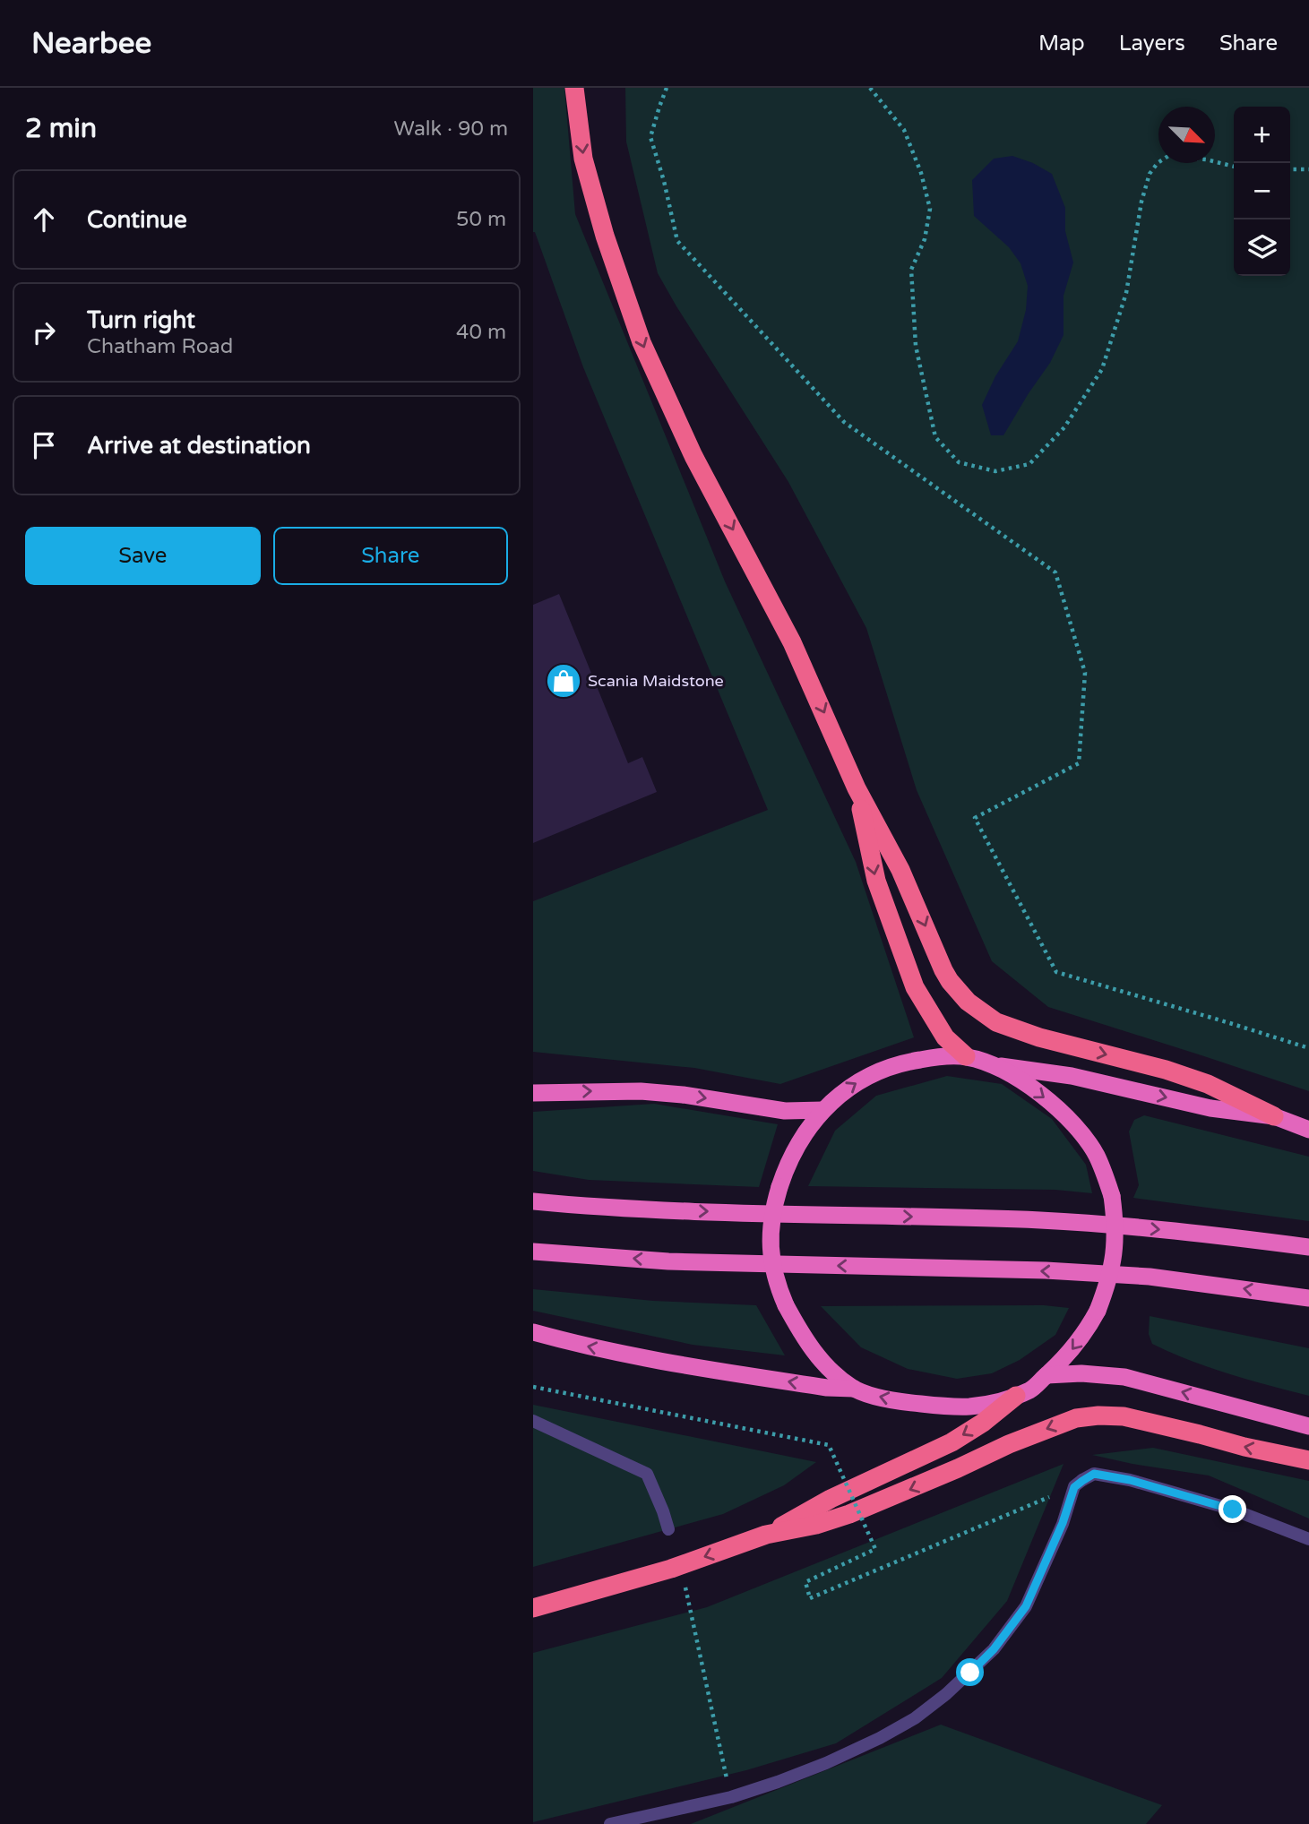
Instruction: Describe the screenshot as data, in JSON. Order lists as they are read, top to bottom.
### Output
{
  "places": {
    "shop": ["Scania Maidstone"]
  },
  "north": "bottom right",
  "page": {
    "header": "Nearbee",
    "nav": ["Map", "Layers", "Share"],
    "heading": ["2 min", "Walk · 90 m"],
    "map_buttons": ["+", "−"],
    "list": [
      ["Continue", "50 m"],
      ["Turn right", "Chatham Road", "40 m"],
      "Arrive at destination"
    ],
    "buttons": ["Save", "Share"]
  }
}
